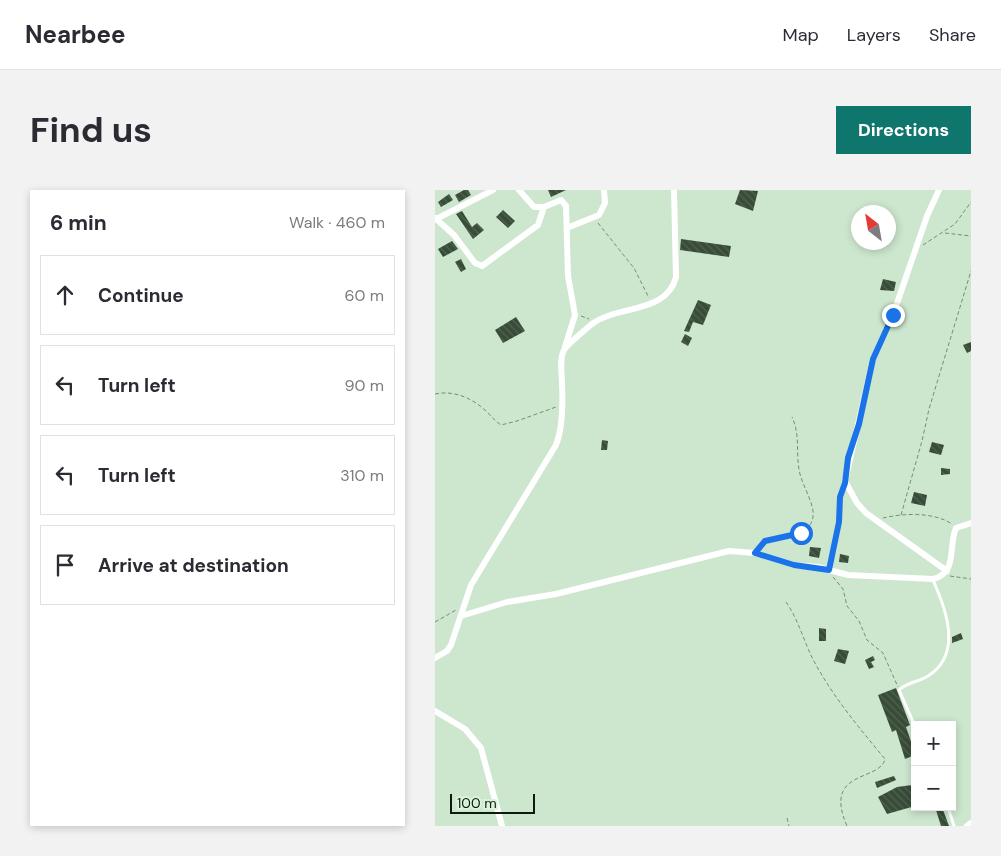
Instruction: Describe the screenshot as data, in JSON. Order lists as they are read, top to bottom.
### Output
{
  "scale_bar": "100 m",
  "north": "top left",
  "page": {
    "header": "Nearbee",
    "nav": ["Map", "Layers", "Share"],
    "buttons": "Directions",
    "title": "Find us",
    "heading": ["6 min", "Walk · 460 m"],
    "list": [
      ["Continue", "60 m"],
      ["Turn left", "90 m"],
      ["Turn left", "310 m"],
      "Arrive at destination"
    ],
    "map_buttons": ["+", "−"],
    "scale": "100 m"
  }
}
